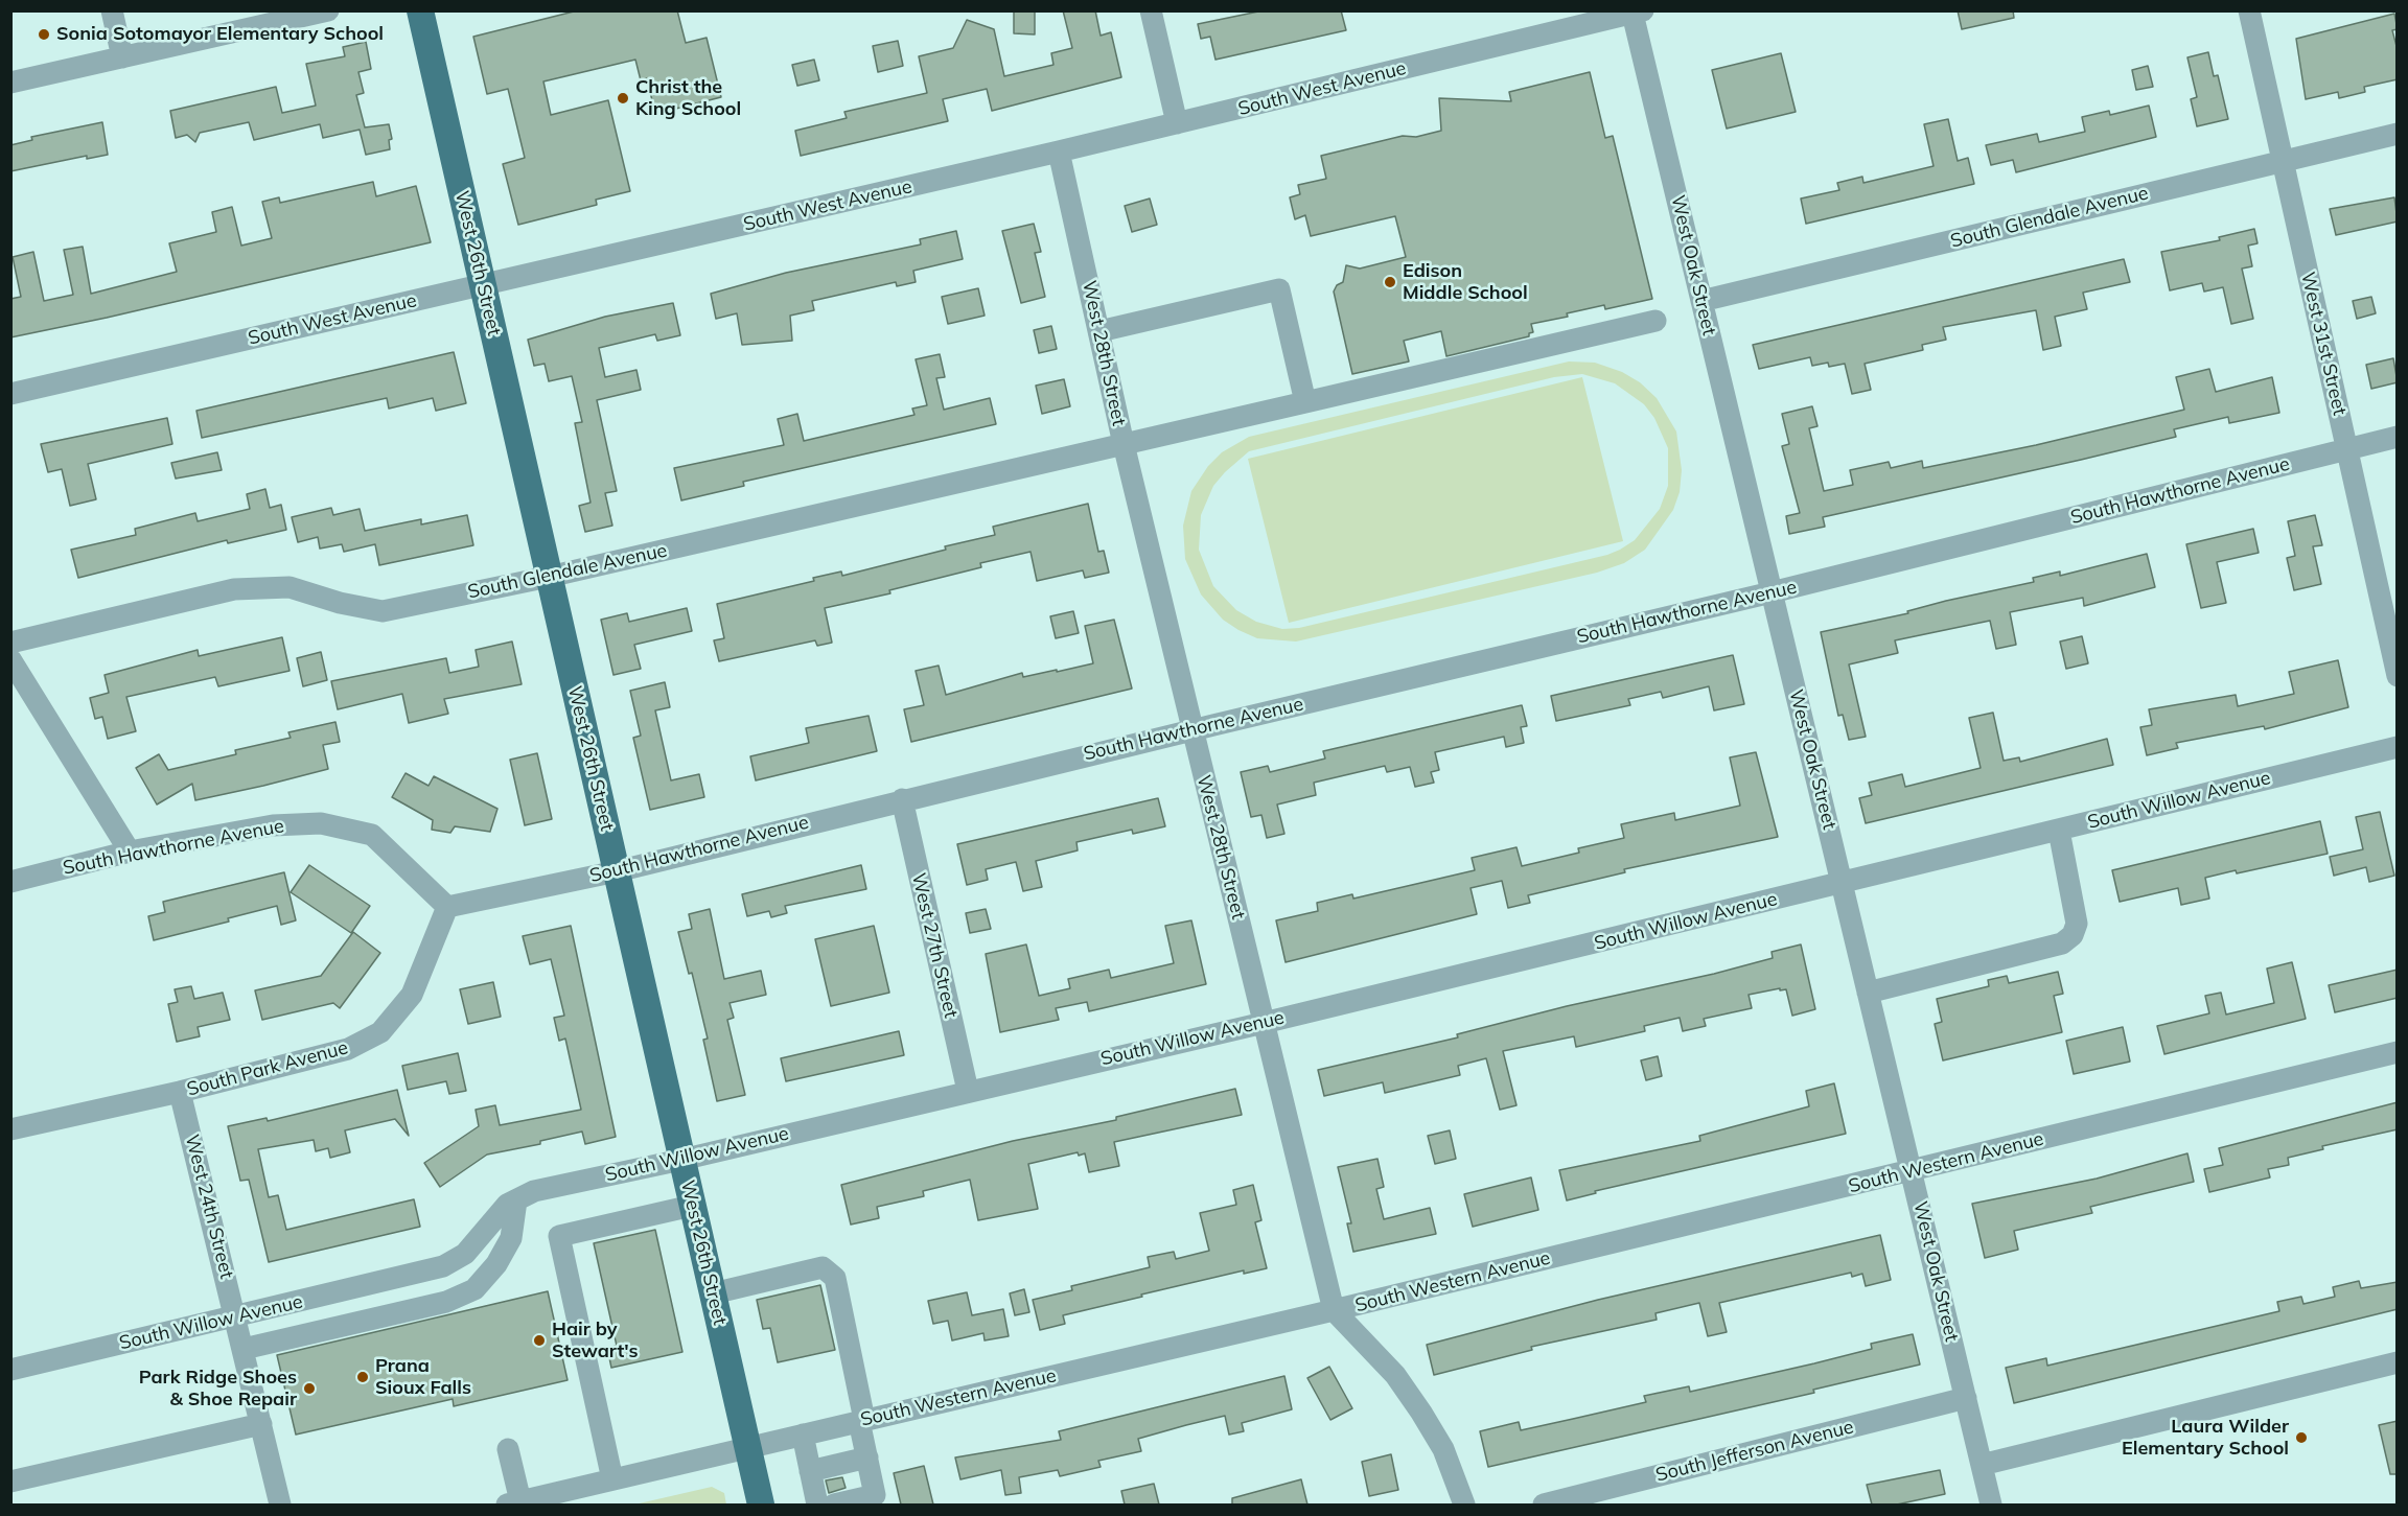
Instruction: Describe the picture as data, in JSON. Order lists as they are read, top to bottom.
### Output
{
  "streets": {
    "main road": ["West 26th Street"],
    "street": [
      "South West Avenue",
      "South Glendale Avenue",
      "West Oak Street",
      "West 31st Street",
      "West 28th Street",
      "South Hawthorne Avenue",
      "South Willow Avenue",
      "West 27th Street",
      "South Park Avenue",
      "South Western Avenue",
      "West 24th Street",
      "South Jefferson Avenue"
    ]
  },
  "crossings": [
    ["South West Avenue", "West 26th Street"],
    ["South West Avenue", "West Oak Street"],
    ["South West Avenue", "West 28th Street"],
    ["South Glendale Avenue", "West 26th Street"],
    ["South Glendale Avenue", "West Oak Street"],
    ["South Glendale Avenue", "West 31st Street"],
    ["South Glendale Avenue", "West 28th Street"],
    ["West 26th Street", "South Hawthorne Avenue"],
    ["West 26th Street", "South Willow Avenue"],
    ["West 26th Street", "South Western Avenue"],
    ["West Oak Street", "South Hawthorne Avenue"],
    ["West Oak Street", "South Willow Avenue"],
    ["West Oak Street", "South Western Avenue"],
    ["West Oak Street", "South Jefferson Avenue"],
    ["West 31st Street", "South Hawthorne Avenue"],
    ["West 28th Street", "South Hawthorne Avenue"],
    ["West 28th Street", "South Willow Avenue"],
    ["West 28th Street", "South Western Avenue"],
    ["South Hawthorne Avenue", "West 27th Street"],
    ["South Hawthorne Avenue", "South Park Avenue"],
    ["South Willow Avenue", "West 27th Street"],
    ["South Willow Avenue", "West 24th Street"],
    ["South Park Avenue", "West 24th Street"]
  ],
  "places": [
    "Sonia Sotomayor Elementary School",
    "Christ the King School",
    "Edison Middle School",
    "Hair by Stewart's",
    "Prana Sioux Falls",
    "Park Ridge Shoes & Shoe Repair",
    "Laura Wilder Elementary School"
  ]
}
